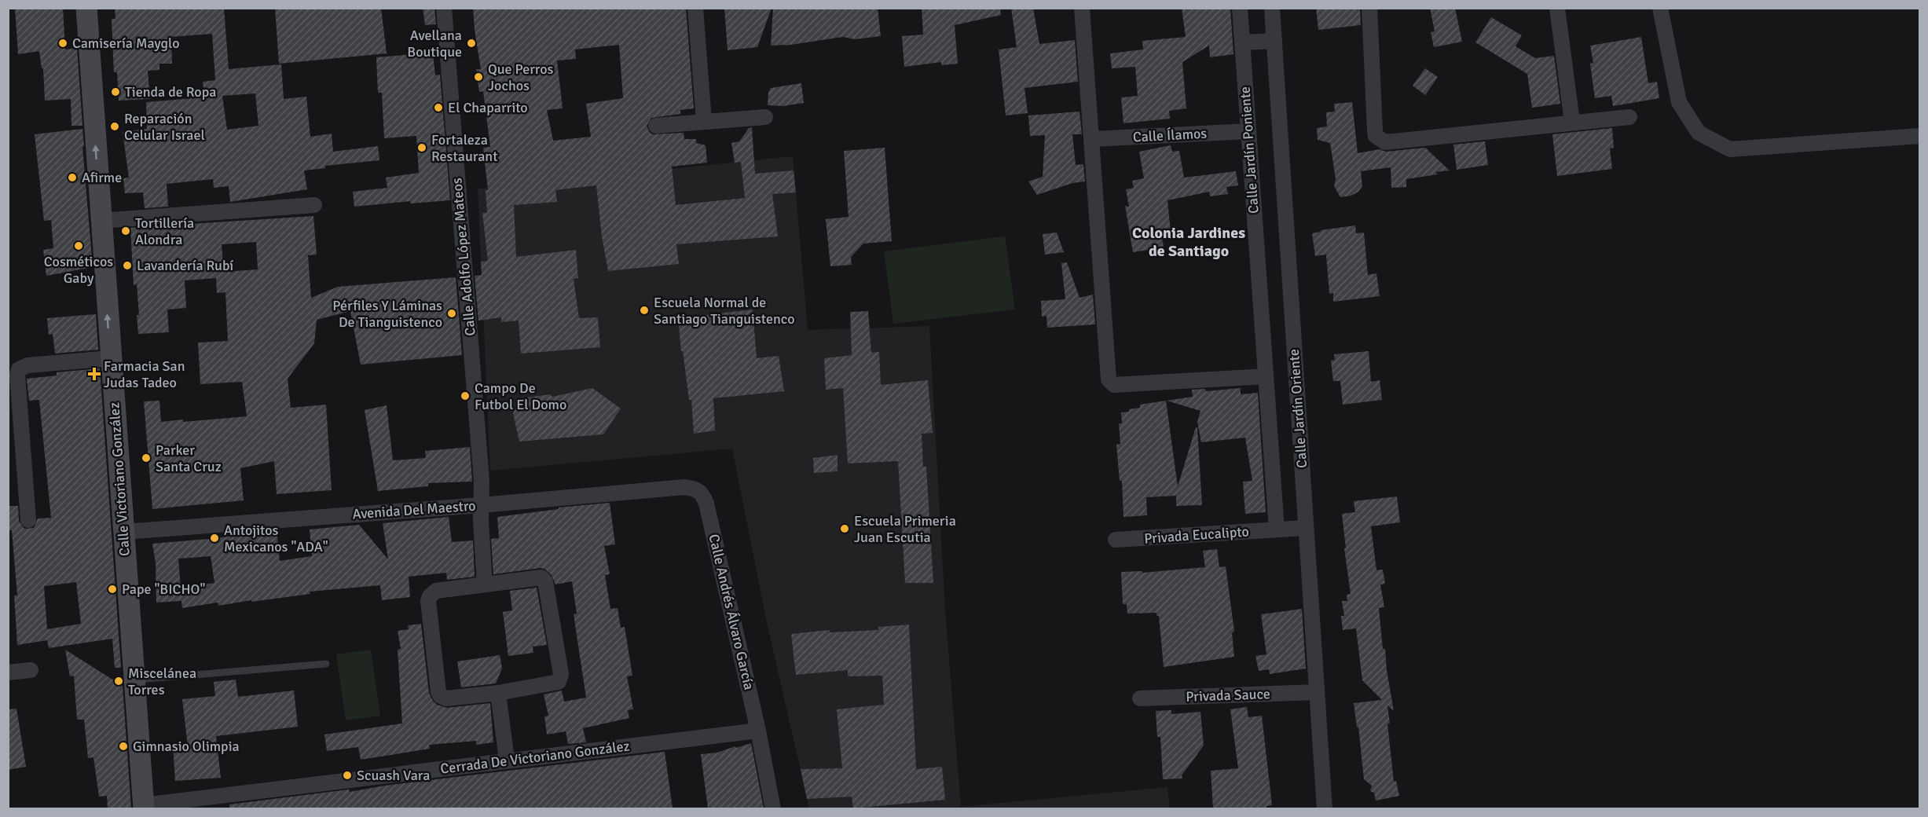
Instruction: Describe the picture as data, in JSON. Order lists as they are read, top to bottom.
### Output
{
  "streets": {
    "main road": ["Calle Victoriano González"],
    "street": [
      "Calle Ílamos",
      "Calle Jardín Poniente",
      "Calle Adolfo López Mateos",
      "Calle Jardín Oriente",
      "Avenida Del Maestro",
      "Privada Eucalipto",
      "Calle Andrés Álvaro García",
      "Privada Sauce",
      "Cerrada De Victoriano González"
    ]
  },
  "crossings": [
    ["Calle Ílamos", "Calle Jardín Poniente"],
    ["Calle Jardín Poniente", "Privada Eucalipto"],
    ["Calle Adolfo López Mateos", "Avenida Del Maestro"],
    ["Calle Jardín Oriente", "Privada Eucalipto"],
    ["Calle Jardín Oriente", "Privada Sauce"],
    ["Calle Victoriano González", "Avenida Del Maestro"],
    ["Calle Victoriano González", "Cerrada De Victoriano González"],
    ["Avenida Del Maestro", "Calle Andrés Álvaro García"],
    ["Calle Andrés Álvaro García", "Cerrada De Victoriano González"]
  ],
  "one_way": ["Calle Victoriano González"],
  "districts": ["Colonia Jardines de Santiago"],
  "places": {
    "other": [
      "Camisería Mayglo",
      "Avellana Boutique",
      "Que Perros Jochos",
      "Tienda de Ropa",
      "El Chaparrito",
      "Reparación Celular Israel",
      "Fortaleza Restaurant",
      "Afirme",
      "Tortillería Alondra",
      "Cosméticos Gaby",
      "Lavandería Rubí",
      "Escuela Normal de Santiago Tianguistenco",
      "Pérfiles Y Láminas De Tianguistenco",
      "Campo De Futbol El Domo",
      "Parker Santa Cruz",
      "Escuela Primeria Juan Escutia",
      "Antojitos Mexicanos \"ADA\"",
      "Pape \"BICHO\"",
      "Miscelánea Torres",
      "Gimnasio Olimpia",
      "Scuash Vara"
    ],
    "health": ["Farmacia San Judas Tadeo"]
  }
}
